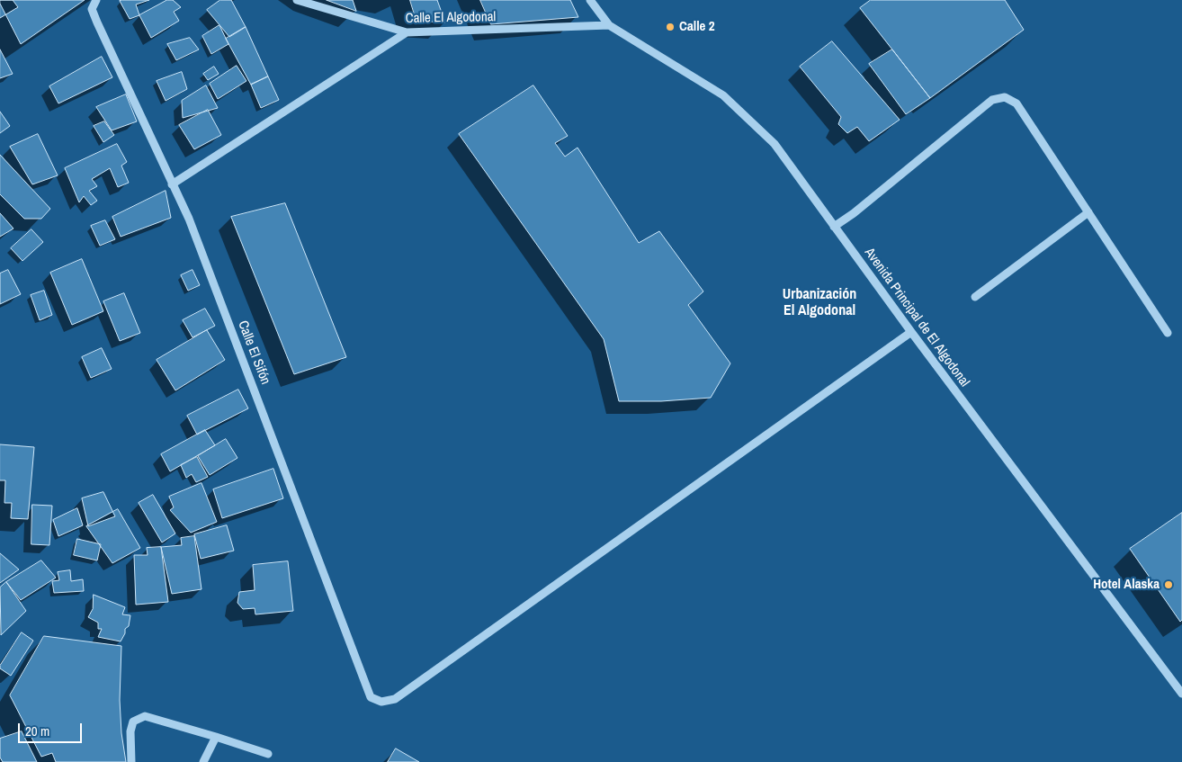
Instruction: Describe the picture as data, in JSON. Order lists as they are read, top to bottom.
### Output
{
  "streets": {
    "street": ["Calle El Algodonal", "Avenida Principal de El Algodonal", "Calle El Sifón"]
  },
  "crossings": [
    ["Calle El Algodonal", "Avenida Principal de El Algodonal"],
    ["Avenida Principal de El Algodonal", "Calle El Sifón"]
  ],
  "districts": ["Urbanización El Algodonal"],
  "places": ["Calle 2", "Hotel Alaska"],
  "scale_bar": "20 m"
}
